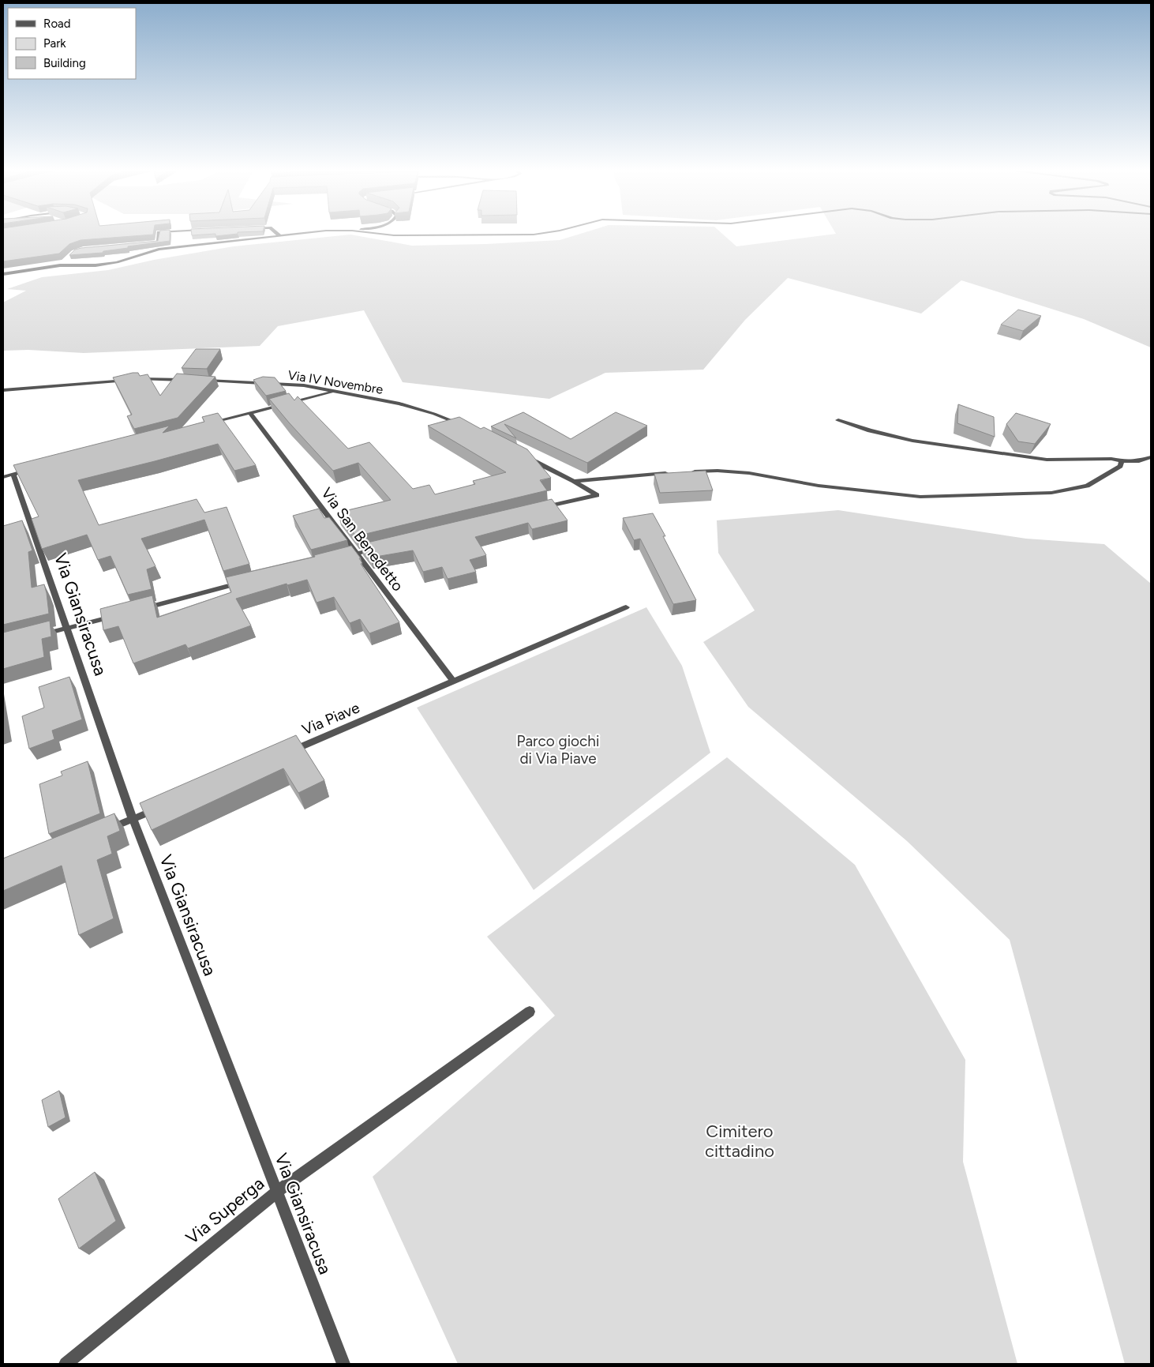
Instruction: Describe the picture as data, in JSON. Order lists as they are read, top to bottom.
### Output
{
  "streets": {
    "street": [
      "Via IV Novembre",
      "Via San Benedetto",
      "Via Giansiracusa",
      "Via Piave",
      "Via Superga"
    ]
  },
  "crossings": [
    ["Via San Benedetto", "Via Piave"],
    ["Via Giansiracusa", "Via Superga"]
  ],
  "parks": ["Parco giochi di Via Piave", "Cimitero cittadino"],
  "legend": ["Road", "Park", "Building"]
}
